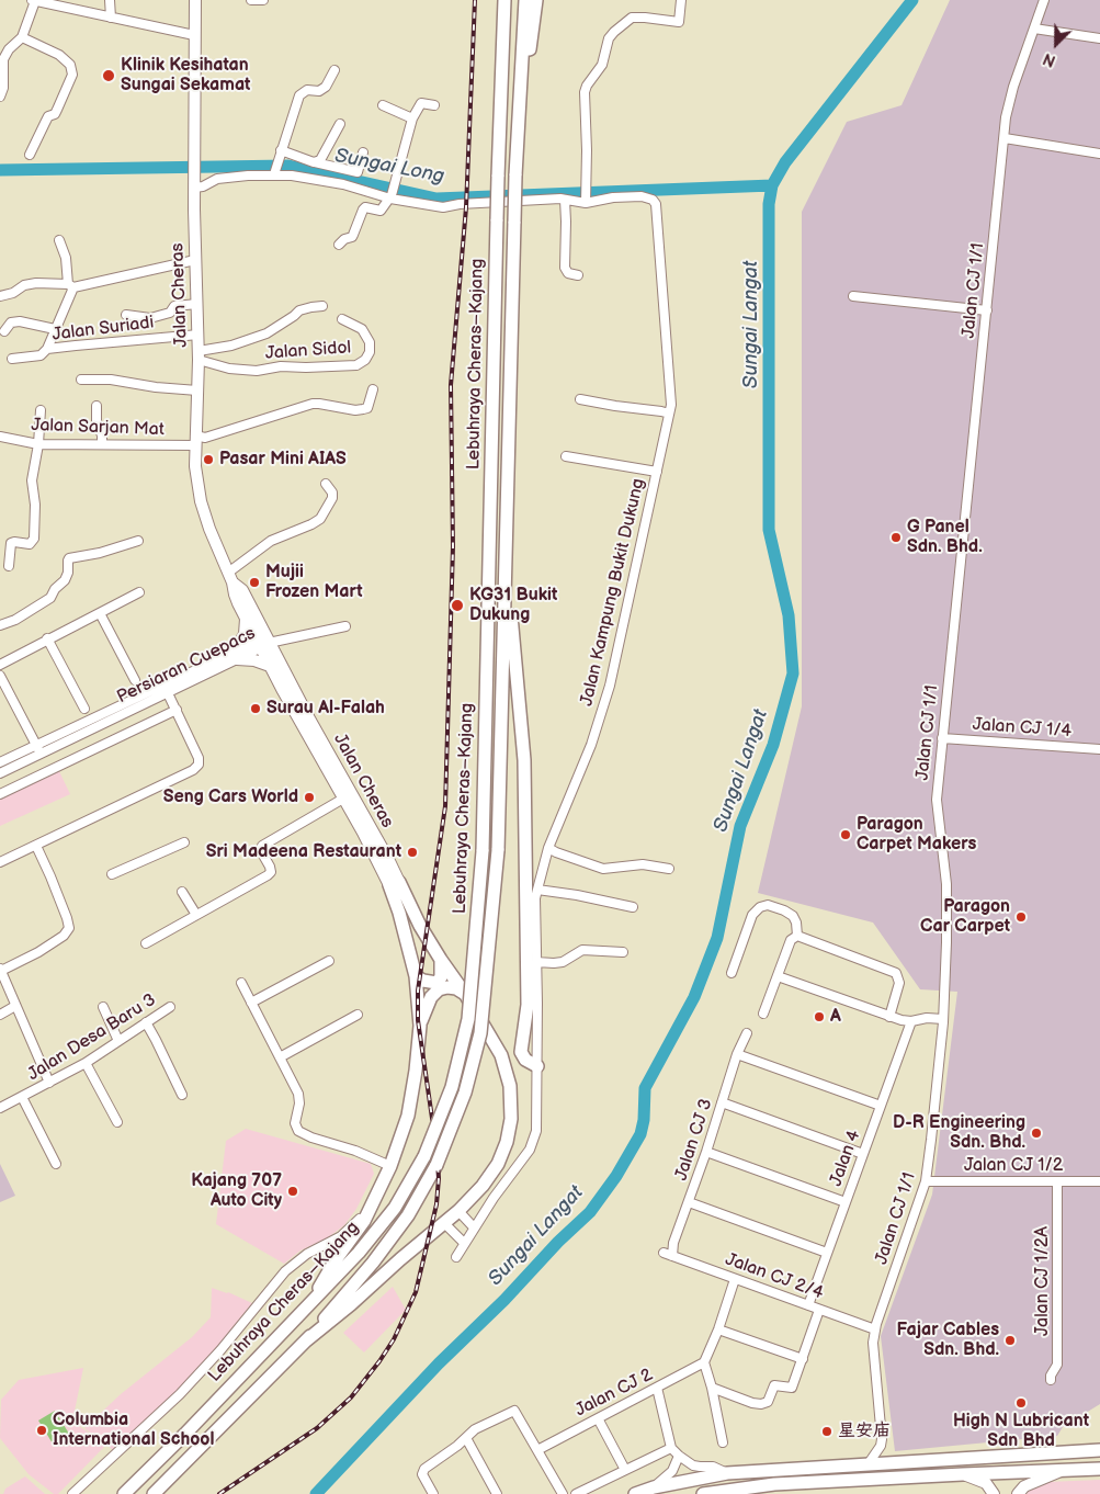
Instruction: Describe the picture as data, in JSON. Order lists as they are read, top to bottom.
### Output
{
  "streets": {
    "highway": ["Lebuhraya Cheras–Kajang"],
    "main road": ["Jalan Cheras"],
    "street": [
      "Jalan CJ 1/1",
      "Jalan Suriadi",
      "Jalan Sidol",
      "Jalan Sarjan Mat",
      "Jalan Kampung Bukit Dukung",
      "Persiaran Cuepacs",
      "Jalan CJ 1/4",
      "Jalan Desa Baru 3",
      "Jalan CJ 3",
      "Jalan 4",
      "Jalan CJ 1/2",
      "Jalan CJ 2/4",
      "Jalan CJ 1/2A",
      "Jalan CJ 2"
    ]
  },
  "crossings": [
    ["Jalan CJ 1/1", "Jalan CJ 1/4"],
    ["Jalan CJ 1/1", "Jalan CJ 1/2"],
    ["Jalan CJ 1/1", "Jalan CJ 2/4"],
    ["Jalan Cheras", "Jalan Suriadi"],
    ["Jalan Cheras", "Jalan Sidol"],
    ["Jalan Cheras", "Jalan Sarjan Mat"],
    ["Jalan Cheras", "Persiaran Cuepacs"],
    ["Jalan CJ 3", "Jalan CJ 2/4"],
    ["Jalan 4", "Jalan CJ 2/4"],
    ["Jalan CJ 1/2", "Jalan CJ 1/2A"]
  ],
  "water": ["Sungai Long", "Sungai Langat"],
  "places": [
    "Klinik Kesihatan Sungai Sekamat",
    "Pasar Mini AIAS",
    "G Panel Sdn. Bhd.",
    "Mujii Frozen Mart",
    "KG31 Bukit Dukung",
    "Surau Al-Falah",
    "Seng Cars World",
    "Paragon Carpet Makers",
    "Sri Madeena Restaurant",
    "Paragon Car Carpet",
    "A",
    "D-R Engineering Sdn. Bhd.",
    "Kajang 707 Auto City",
    "Fajar Cables Sdn. Bhd.",
    "High N Lubricant Sdn Bhd",
    "Columbia International School",
    "星安庙"
  ],
  "north": "bottom left"
}
